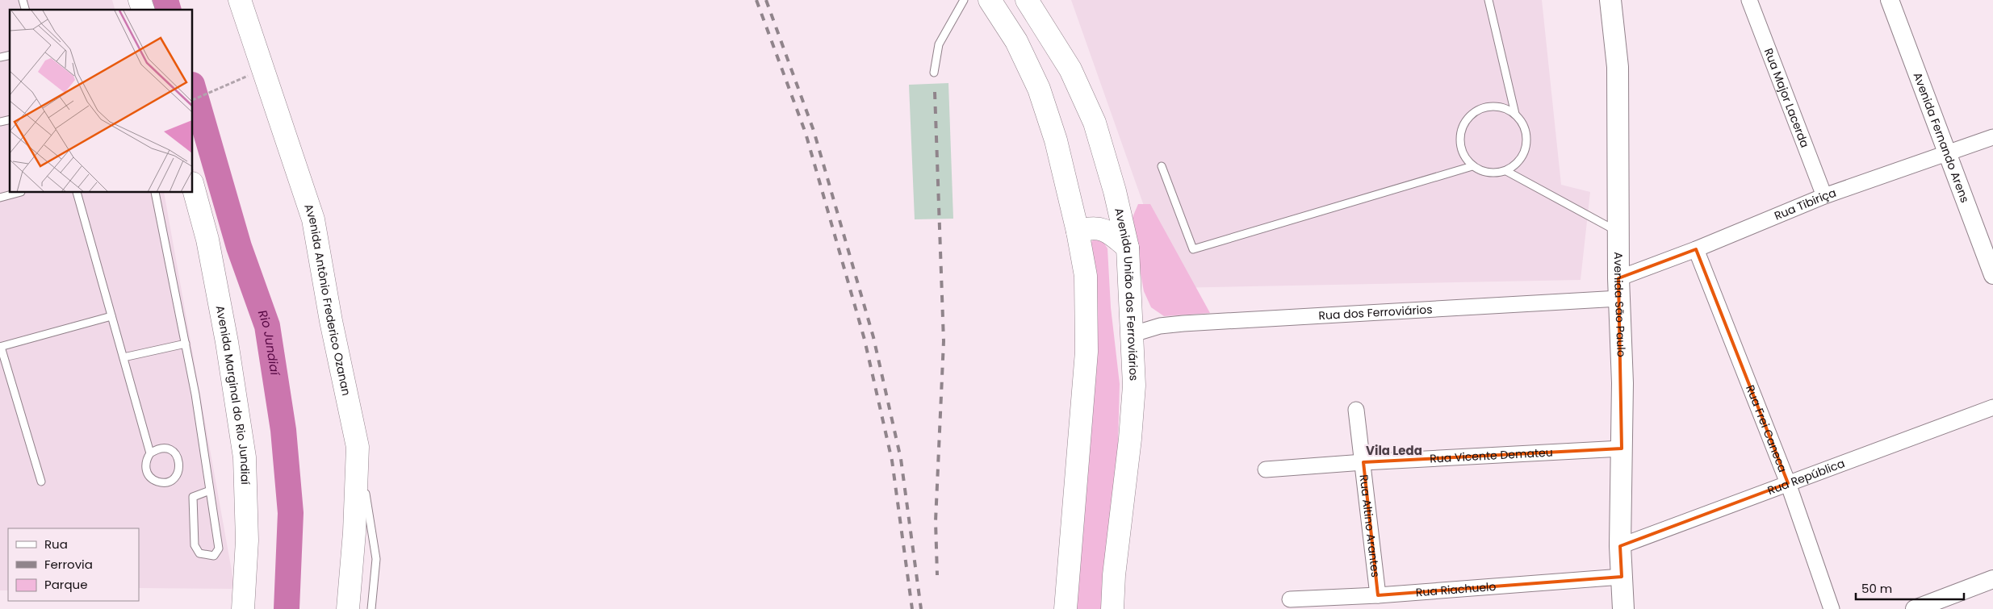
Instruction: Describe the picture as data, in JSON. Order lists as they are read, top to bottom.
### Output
{
  "streets": {
    "main road": [
      "Avenida União dos Ferroviários",
      "Avenida Antônio Frederico Ozanan",
      "Avenida São Paulo",
      "Avenida Marginal do Rio Jundiaí"
    ],
    "street": [
      "Rua Major Lacerda",
      "Avenida Fernando Arens",
      "Rua Tibiriça",
      "Rua dos Ferroviários",
      "Rua Frei Caneca",
      "Rua Vicente Demateu",
      "Rua República",
      "Rua Altino Arantes",
      "Rua Riachuelo"
    ]
  },
  "crossings": [
    ["Rua Major Lacerda", "Rua Tibiriça"],
    ["Avenida Fernando Arens", "Rua Tibiriça"],
    ["Rua Tibiriça", "Avenida São Paulo"],
    ["Rua Tibiriça", "Rua dos Ferroviários"],
    ["Rua Tibiriça", "Rua Frei Caneca"],
    ["Avenida União dos Ferroviários", "Rua dos Ferroviários"],
    ["Avenida São Paulo", "Rua dos Ferroviários"],
    ["Avenida São Paulo", "Rua Vicente Demateu"],
    ["Avenida São Paulo", "Rua República"],
    ["Avenida São Paulo", "Rua Riachuelo"],
    ["Rua Frei Caneca", "Rua República"],
    ["Rua Vicente Demateu", "Rua Altino Arantes"],
    ["Rua Altino Arantes", "Rua Riachuelo"]
  ],
  "districts": ["Vila Leda"],
  "water": ["Rio Jundiaí"],
  "legend": ["Rua", "Ferrovia", "Parque"],
  "scale_bar": "50 m"
}
